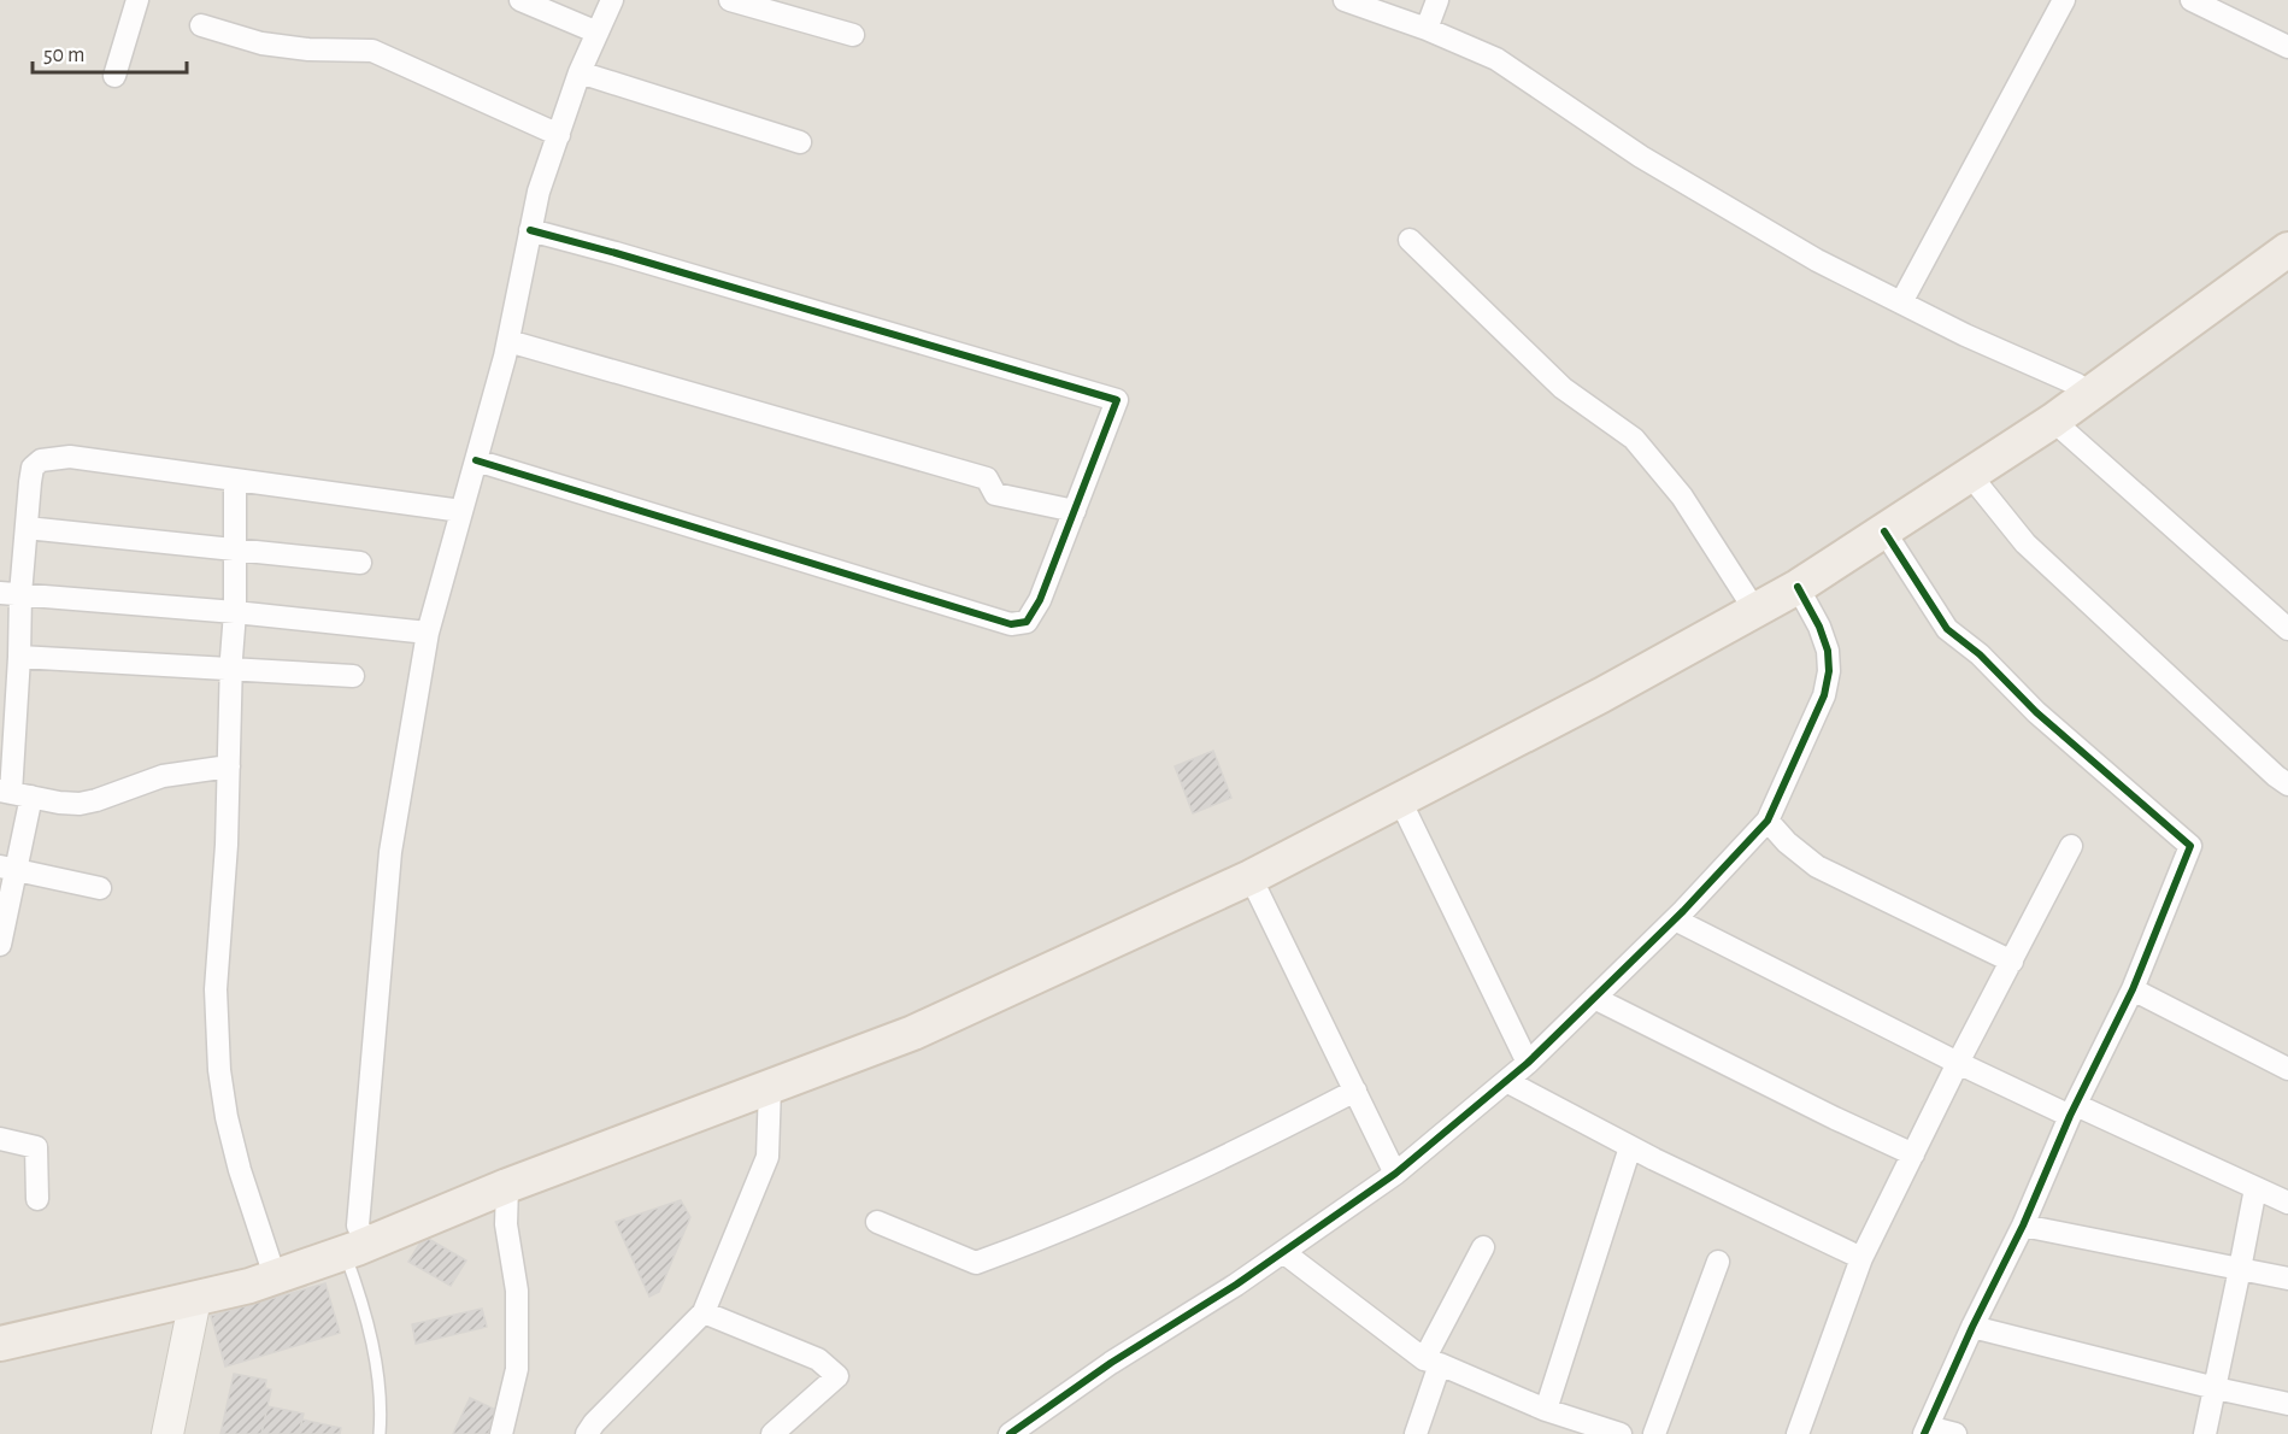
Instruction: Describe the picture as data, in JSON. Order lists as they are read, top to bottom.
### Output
{
  "scale_bar": "50 m"
}
